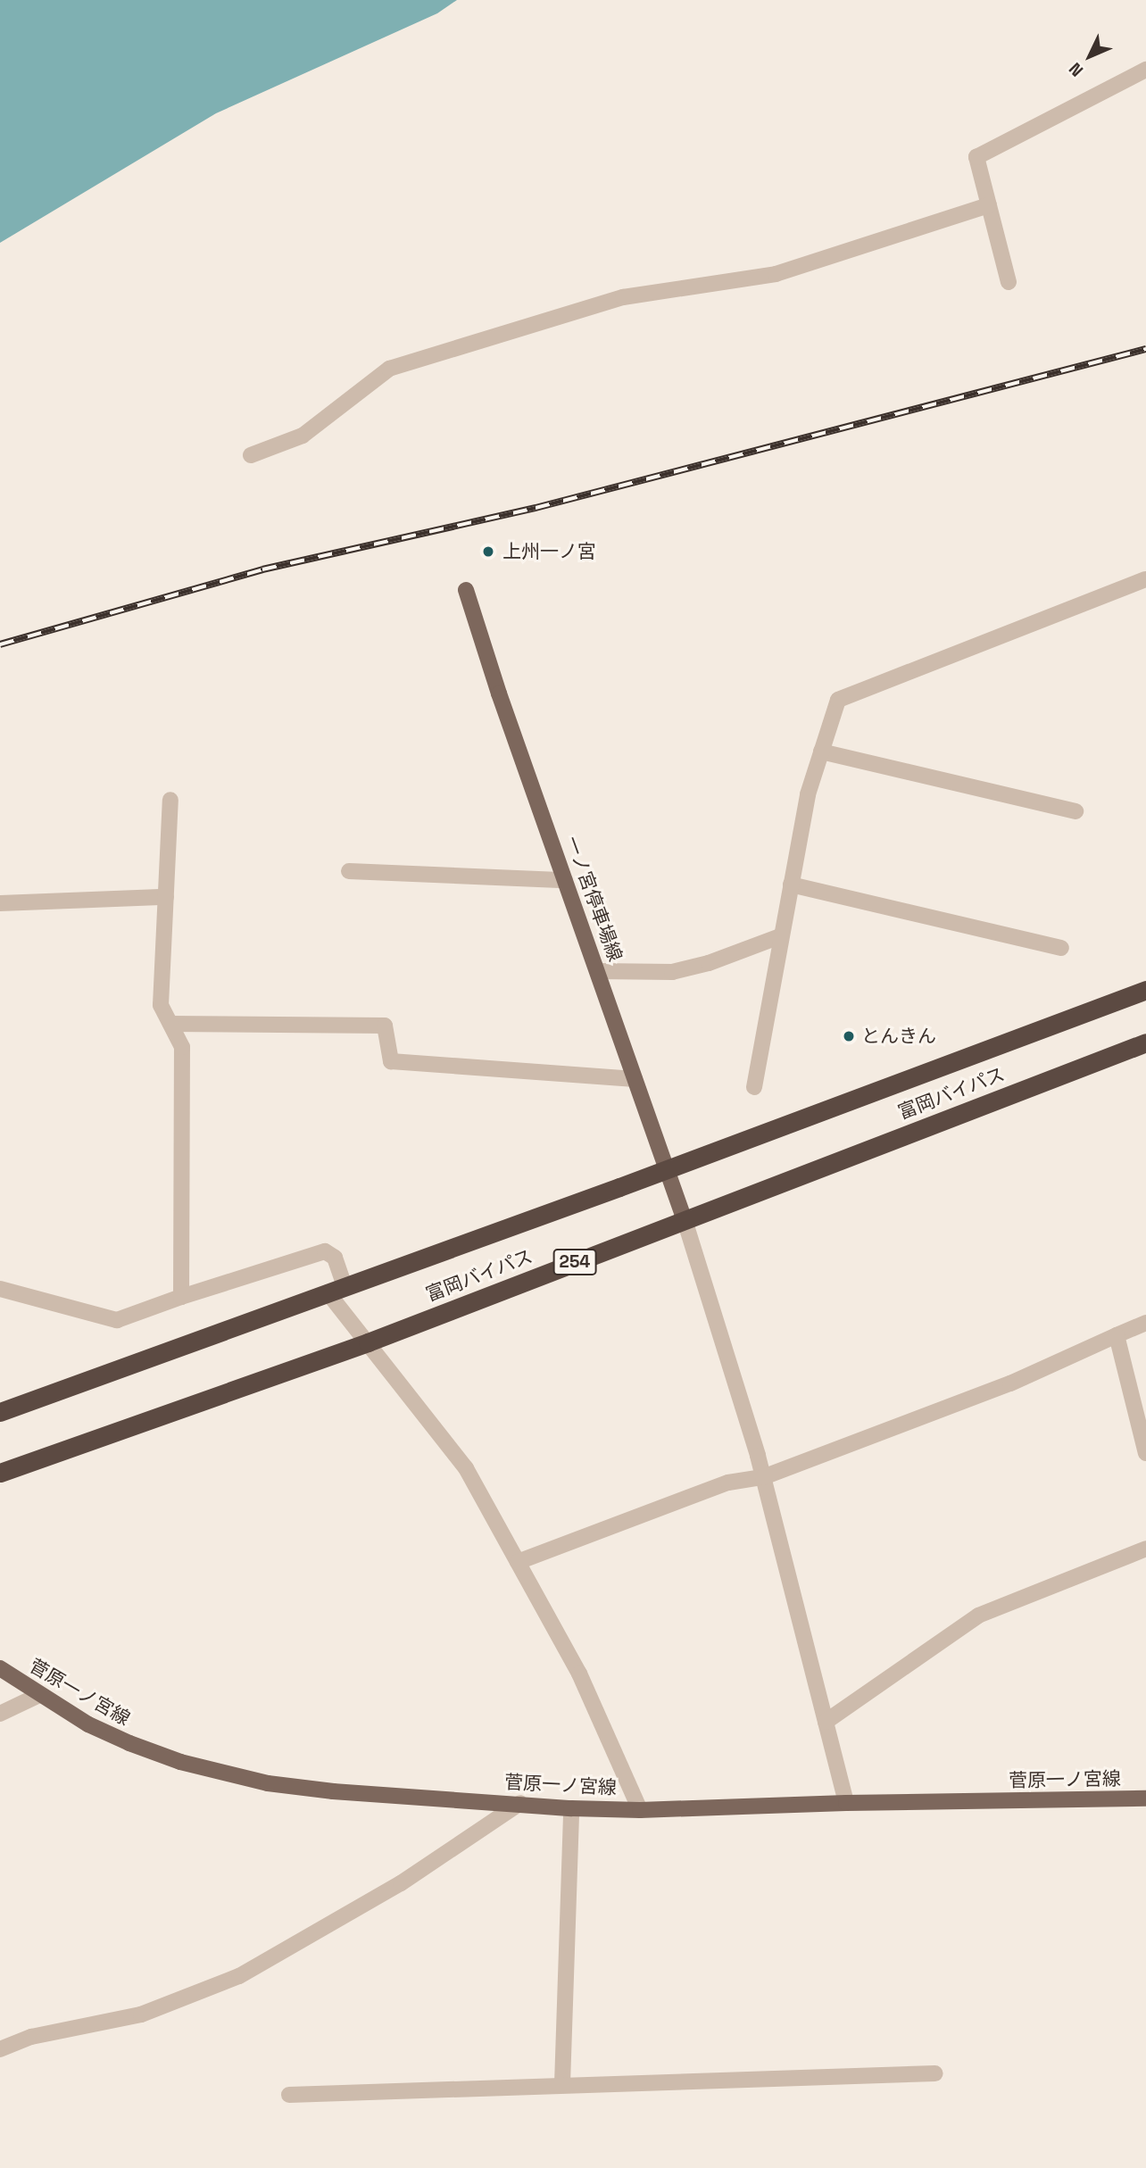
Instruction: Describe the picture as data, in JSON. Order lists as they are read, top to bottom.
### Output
{
  "streets": {
    "highway": ["富岡バイパス", "254"],
    "main road": ["一ノ宮停車場線", "菅原一ノ宮線"]
  },
  "crossings": [
    ["一ノ宮停車場線", "富岡バイパス"]
  ],
  "places": ["上州一ノ宮", "とんきん"],
  "north": "bottom left"
}
